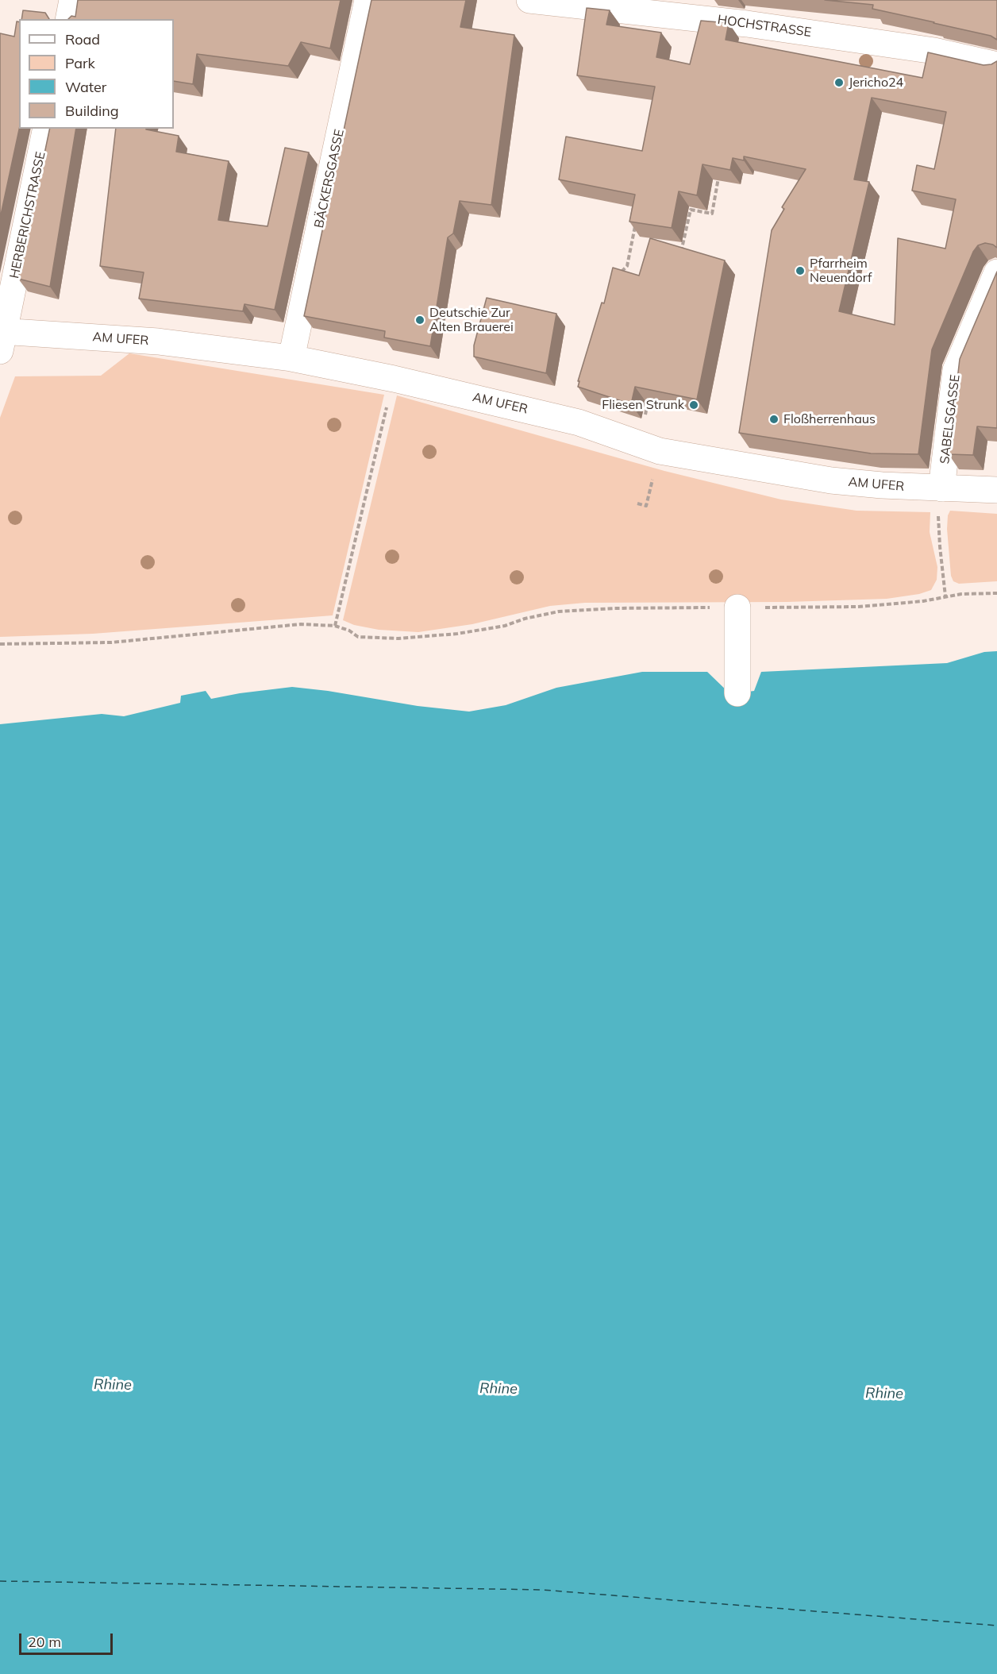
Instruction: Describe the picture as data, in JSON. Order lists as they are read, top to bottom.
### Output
{
  "streets": {
    "street": [
      "HOCHSTRASSE",
      "BÄCKERSGASSE",
      "HERBERICHSTRASSE",
      "AM UFER",
      "SABELSGASSE"
    ]
  },
  "crossings": [
    ["BÄCKERSGASSE", "AM UFER"],
    ["HERBERICHSTRASSE", "AM UFER"],
    ["AM UFER", "SABELSGASSE"]
  ],
  "water": ["Rhine"],
  "places": [
    "Jericho24",
    "Pfarrheim Neuendorf",
    "Deutschie Zur Alten Brauerei",
    "Fliesen Strunk",
    "Floßherrenhaus"
  ],
  "legend": [
    "Road",
    "Park",
    "Water",
    "Building"
  ],
  "scale_bar": "20 m"
}
